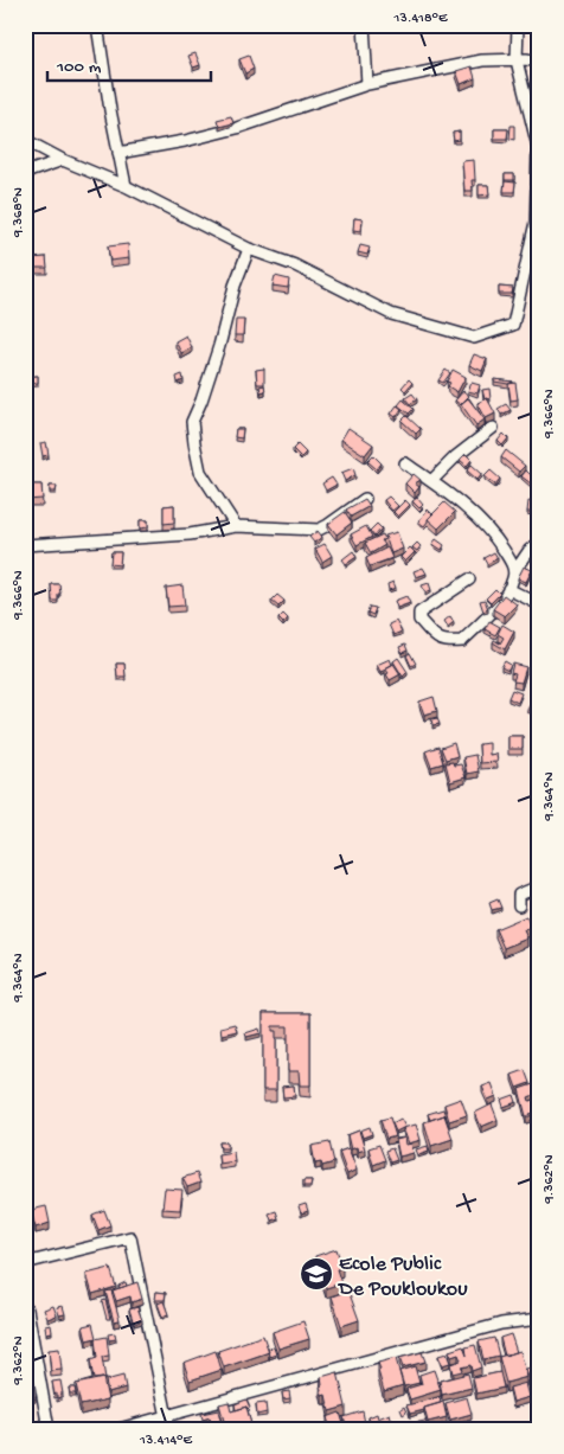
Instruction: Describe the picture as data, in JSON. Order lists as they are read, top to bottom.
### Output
{
  "places": {
    "school or university": ["Ecole Public De Poukloukou"]
  },
  "scale_bar": "100 m",
  "coordinates": [
    "13.418°E",
    "9.368°N",
    "9.366°N",
    "9.364°N",
    "9.362°N",
    "13.414°E"
  ]
}
